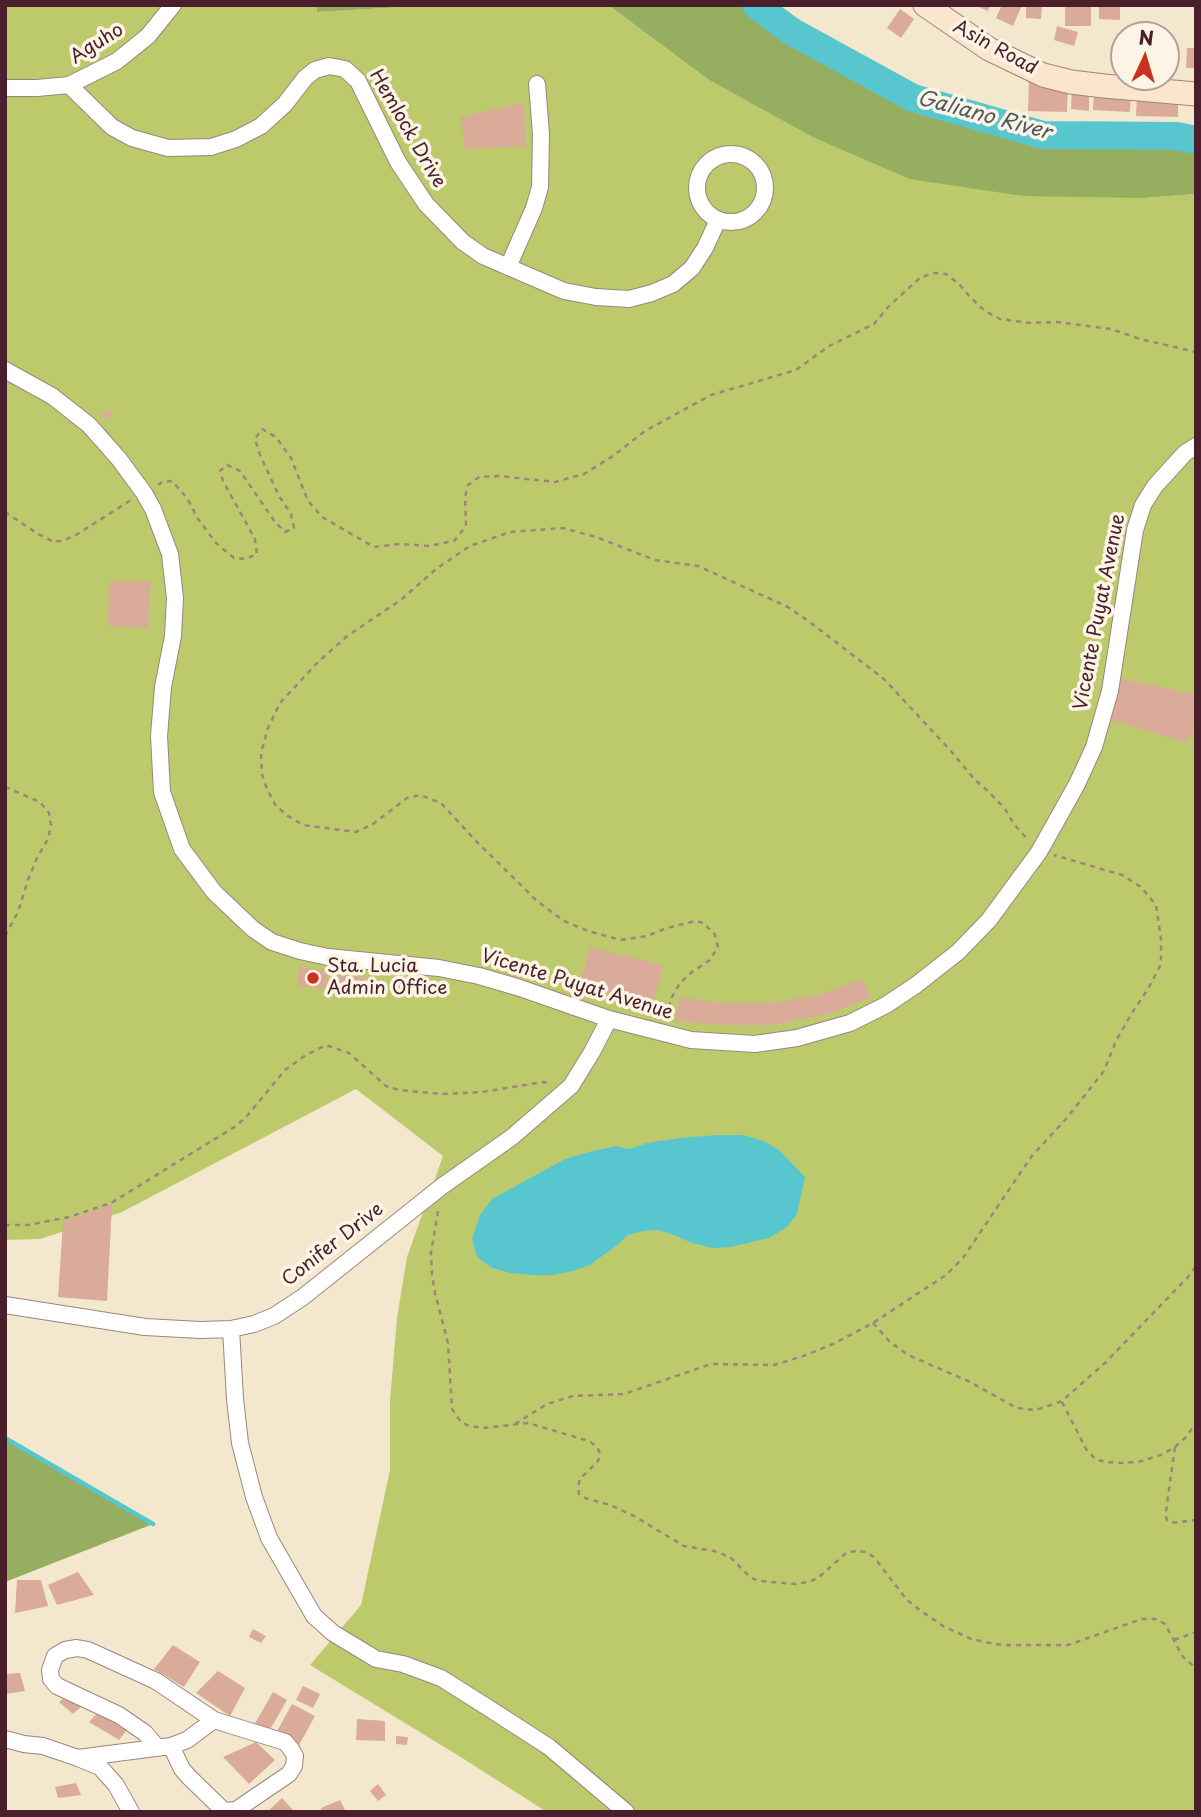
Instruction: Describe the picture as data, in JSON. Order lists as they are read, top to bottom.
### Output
{
  "streets": {
    "main road": ["Asin Road"],
    "street": [
      "Aguho",
      "Hemlock Drive",
      "Vicente Puyat Avenue",
      "Conifer Drive"
    ]
  },
  "crossings": [
    ["Aguho", "Hemlock Drive"],
    ["Vicente Puyat Avenue", "Conifer Drive"]
  ],
  "water": ["Galiano River"],
  "places": ["Sta. Lucia Admin Office"],
  "north": "top"
}
